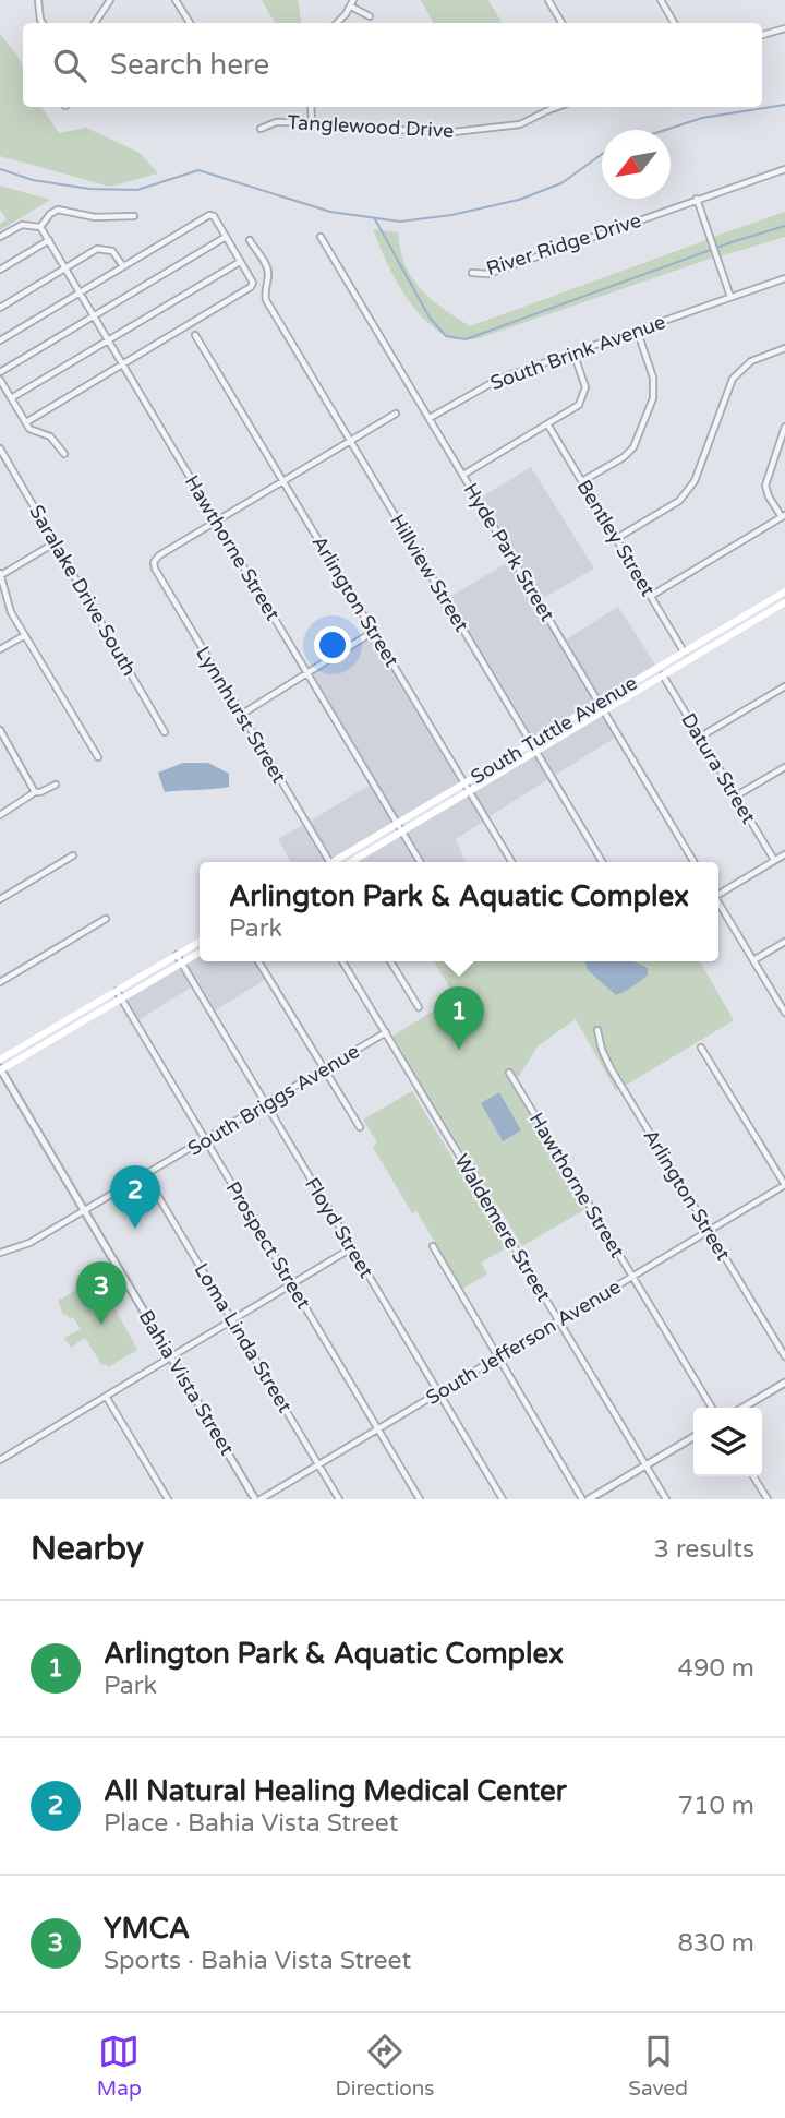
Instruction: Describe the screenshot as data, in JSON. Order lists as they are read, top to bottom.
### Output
{
  "streets": {
    "main road": ["South Tuttle Avenue"],
    "street": [
      "Tanglewood Drive",
      "River Ridge Drive",
      "South Brink Avenue",
      "Bentley Street",
      "Hawthorne Street",
      "Hyde Park Street",
      "Hillview Street",
      "Saralake Drive South",
      "Arlington Street",
      "Lynnhurst Street",
      "Datura Street",
      "South Briggs Avenue",
      "Floyd Street",
      "Waldemere Street",
      "Prospect Street",
      "Loma Linda Street",
      "South Jefferson Avenue",
      "Bahia Vista Street"
    ]
  },
  "crossings": [
    ["South Brink Avenue", "Hyde Park Street"],
    ["Bentley Street", "South Tuttle Avenue"],
    ["Hawthorne Street", "Lynnhurst Street"],
    ["Hawthorne Street", "South Tuttle Avenue"],
    ["Hawthorne Street", "South Jefferson Avenue"],
    ["Hyde Park Street", "South Tuttle Avenue"],
    ["Hillview Street", "South Tuttle Avenue"],
    ["Arlington Street", "South Tuttle Avenue"],
    ["Arlington Street", "South Jefferson Avenue"],
    ["South Tuttle Avenue", "Datura Street"],
    ["South Briggs Avenue", "Floyd Street"],
    ["South Briggs Avenue", "Waldemere Street"],
    ["South Briggs Avenue", "Prospect Street"],
    ["South Briggs Avenue", "Loma Linda Street"],
    ["South Briggs Avenue", "Bahia Vista Street"],
    ["Floyd Street", "South Jefferson Avenue"],
    ["Waldemere Street", "South Jefferson Avenue"],
    ["Prospect Street", "South Jefferson Avenue"],
    ["Loma Linda Street", "South Jefferson Avenue"],
    ["South Jefferson Avenue", "Bahia Vista Street"]
  ],
  "north": "bottom left",
  "page": {
    "search": "Search here",
    "popup": ["Arlington Park & Aquatic Complex", "Park"],
    "pins": ["1", "2", "3"],
    "heading": ["Nearby", "3 results"],
    "list": [
      {
        "mark": "1",
        "name": "Arlington Park & Aquatic Complex",
        "note": "Park",
        "value": "490 m"
      },
      {
        "mark": "2",
        "name": "All Natural Healing Medical Center",
        "note": "Place · Bahia Vista Street",
        "value": "710 m"
      },
      {
        "mark": "3",
        "name": "YMCA",
        "note": "Sports · Bahia Vista Street",
        "value": "830 m"
      }
    ],
    "nav": ["Map", "Directions", "Saved"]
  }
}
